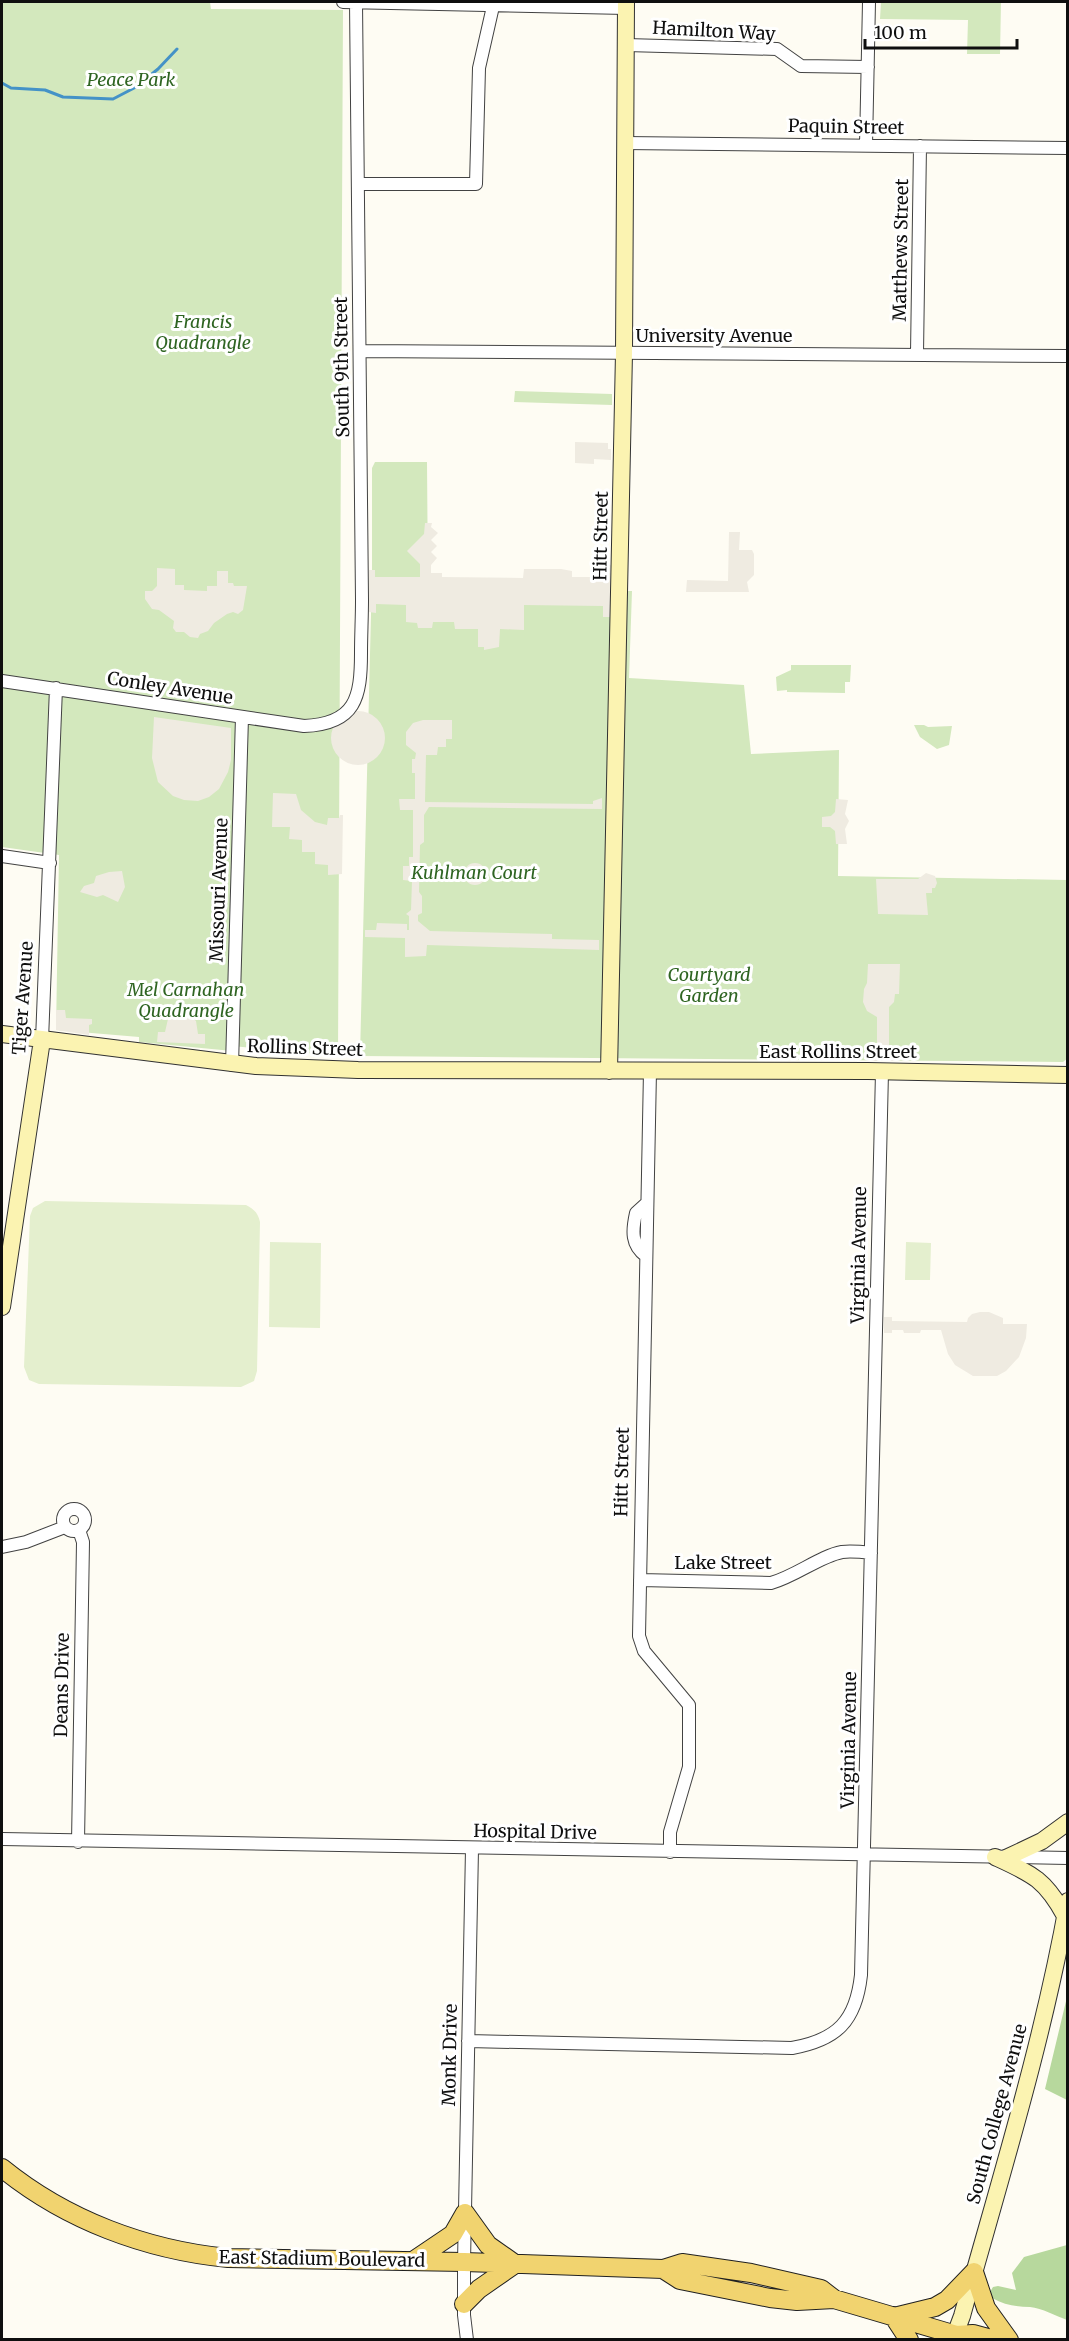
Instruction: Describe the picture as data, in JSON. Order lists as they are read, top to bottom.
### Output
{
  "streets": {
    "main road": ["East Stadium Boulevard"],
    "street": [
      "Hamilton Way",
      "Paquin Street",
      "Matthews Street",
      "University Avenue",
      "South 9th Street",
      "Hitt Street",
      "Conley Avenue",
      "Missouri Avenue",
      "Tiger Avenue",
      "Rollins Street",
      "East Rollins Street",
      "Virginia Avenue",
      "Lake Street",
      "Deans Drive",
      "Hospital Drive",
      "Monk Drive",
      "South College Avenue"
    ]
  },
  "crossings": [
    ["Hamilton Way", "Hitt Street"],
    ["Paquin Street", "Matthews Street"],
    ["Paquin Street", "Hitt Street"],
    ["Matthews Street", "University Avenue"],
    ["University Avenue", "South 9th Street"],
    ["University Avenue", "Hitt Street"],
    ["South 9th Street", "Conley Avenue"],
    ["Hitt Street", "Rollins Street"],
    ["Hitt Street", "East Rollins Street"],
    ["Hitt Street", "Lake Street"],
    ["Hitt Street", "Hospital Drive"],
    ["Conley Avenue", "Missouri Avenue"],
    ["Conley Avenue", "Tiger Avenue"],
    ["Missouri Avenue", "Rollins Street"],
    ["Tiger Avenue", "Rollins Street"],
    ["Rollins Street", "East Rollins Street"],
    ["East Rollins Street", "Virginia Avenue"],
    ["Virginia Avenue", "Lake Street"],
    ["Virginia Avenue", "Hospital Drive"],
    ["Virginia Avenue", "Monk Drive"],
    ["Deans Drive", "Hospital Drive"],
    ["Hospital Drive", "Monk Drive"],
    ["Monk Drive", "East Stadium Boulevard"],
    ["South College Avenue", "East Stadium Boulevard"]
  ],
  "parks": [
    "Peace Park",
    "Francis Quadrangle",
    "Kuhlman Court",
    "Courtyard Garden",
    "Mel Carnahan Quadrangle"
  ],
  "scale_bar": "100 m"
}
